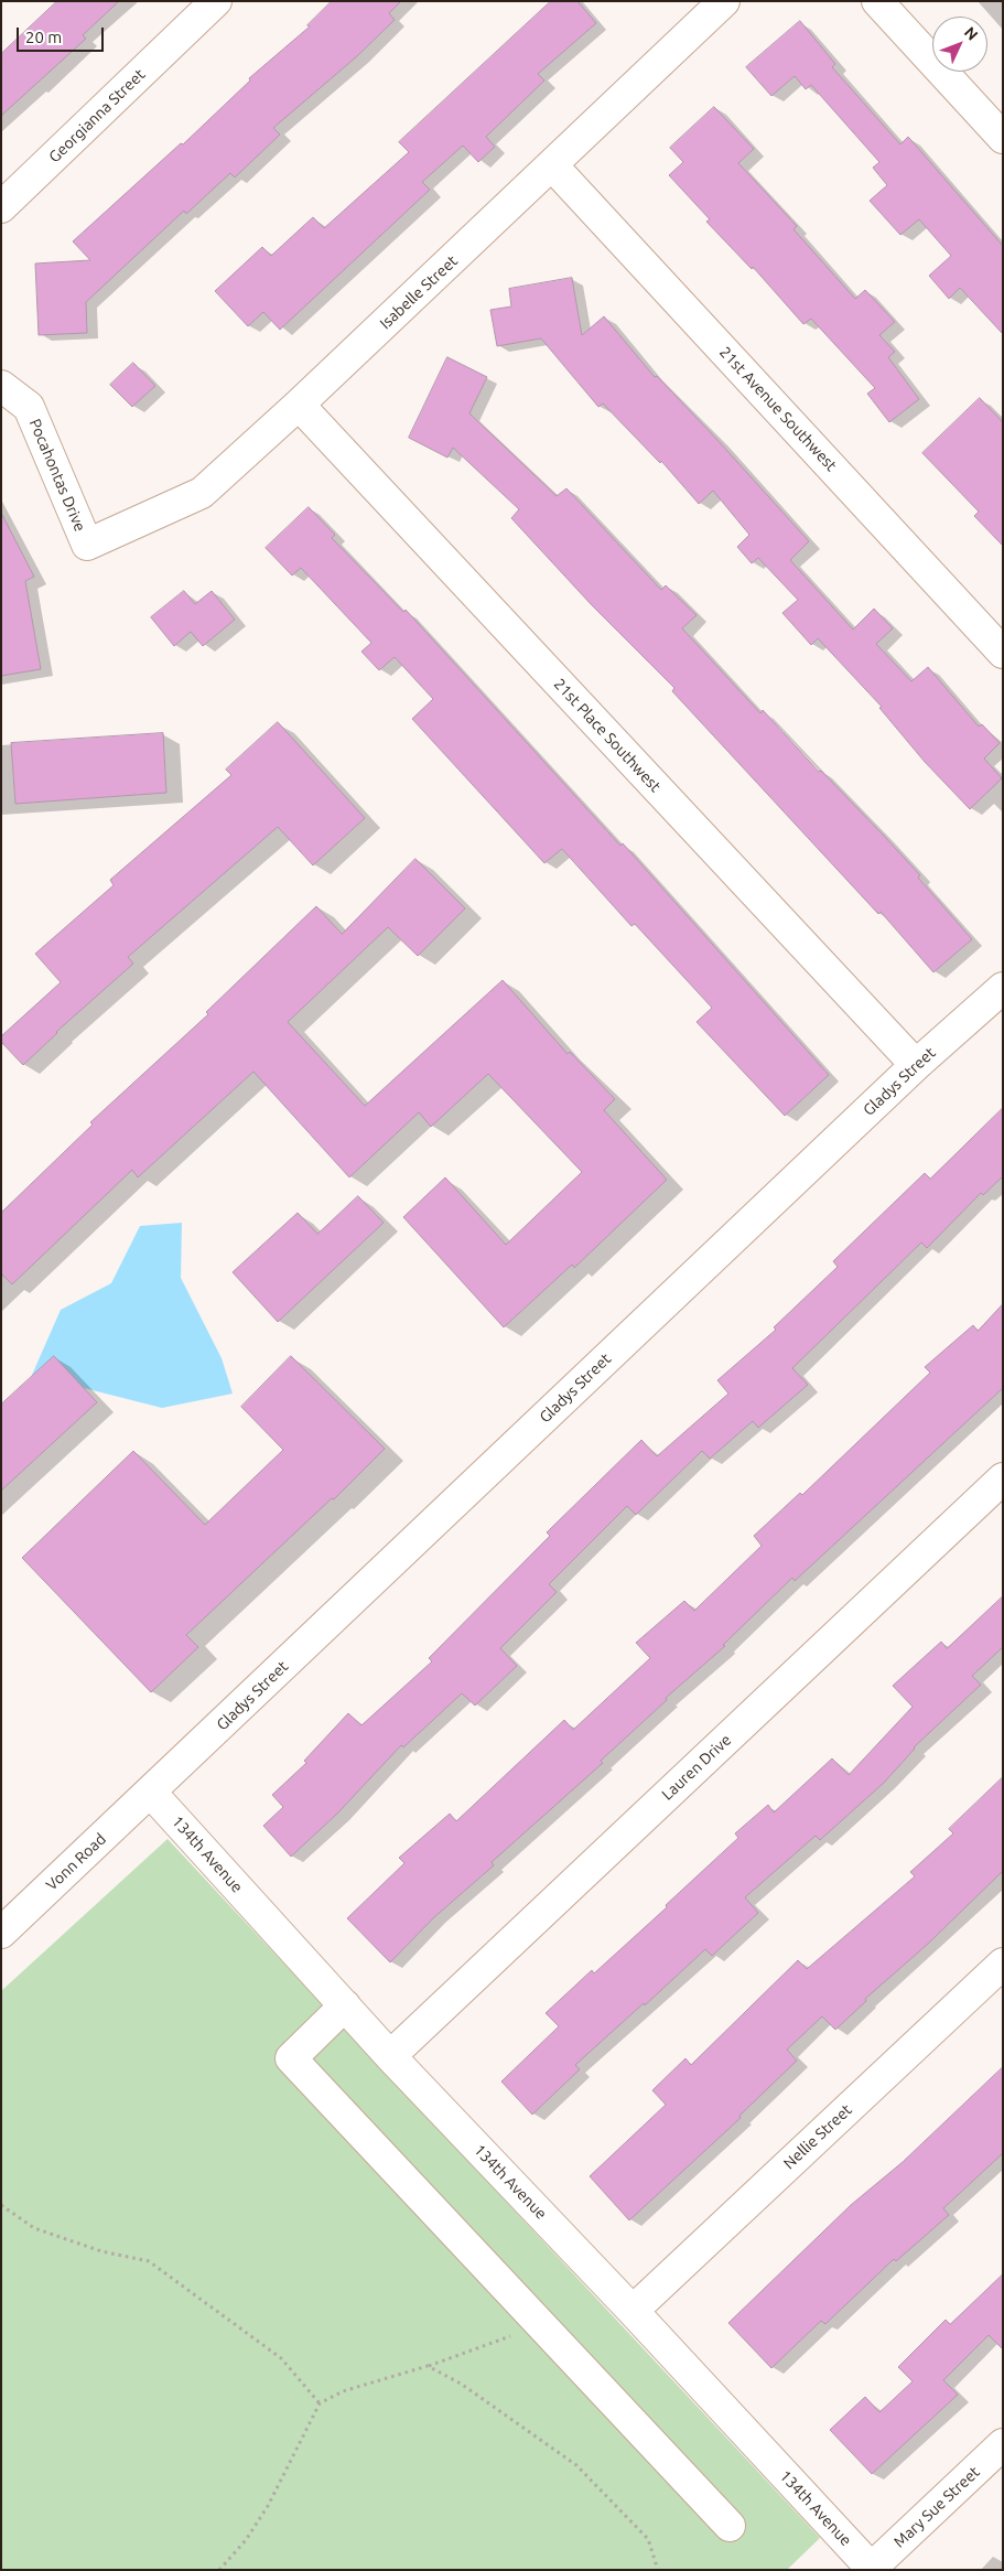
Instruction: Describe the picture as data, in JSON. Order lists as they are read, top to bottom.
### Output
{
  "streets": {
    "street": [
      "Georgianna Street",
      "Isabelle Street",
      "21st Avenue Southwest",
      "Pocahontas Drive",
      "21st Place Southwest",
      "Gladys Street",
      "Lauren Drive",
      "134th Avenue",
      "Vonn Road",
      "Nellie Street",
      "Mary Sue Street"
    ]
  },
  "crossings": [
    ["Isabelle Street", "21st Avenue Southwest"],
    ["Isabelle Street", "Pocahontas Drive"],
    ["Isabelle Street", "21st Place Southwest"],
    ["21st Place Southwest", "Gladys Street"],
    ["Gladys Street", "134th Avenue"],
    ["Gladys Street", "Vonn Road"],
    ["Lauren Drive", "134th Avenue"],
    ["134th Avenue", "Vonn Road"],
    ["134th Avenue", "Nellie Street"],
    ["134th Avenue", "Mary Sue Street"]
  ],
  "scale_bar": "20 m",
  "north": "top right"
}
